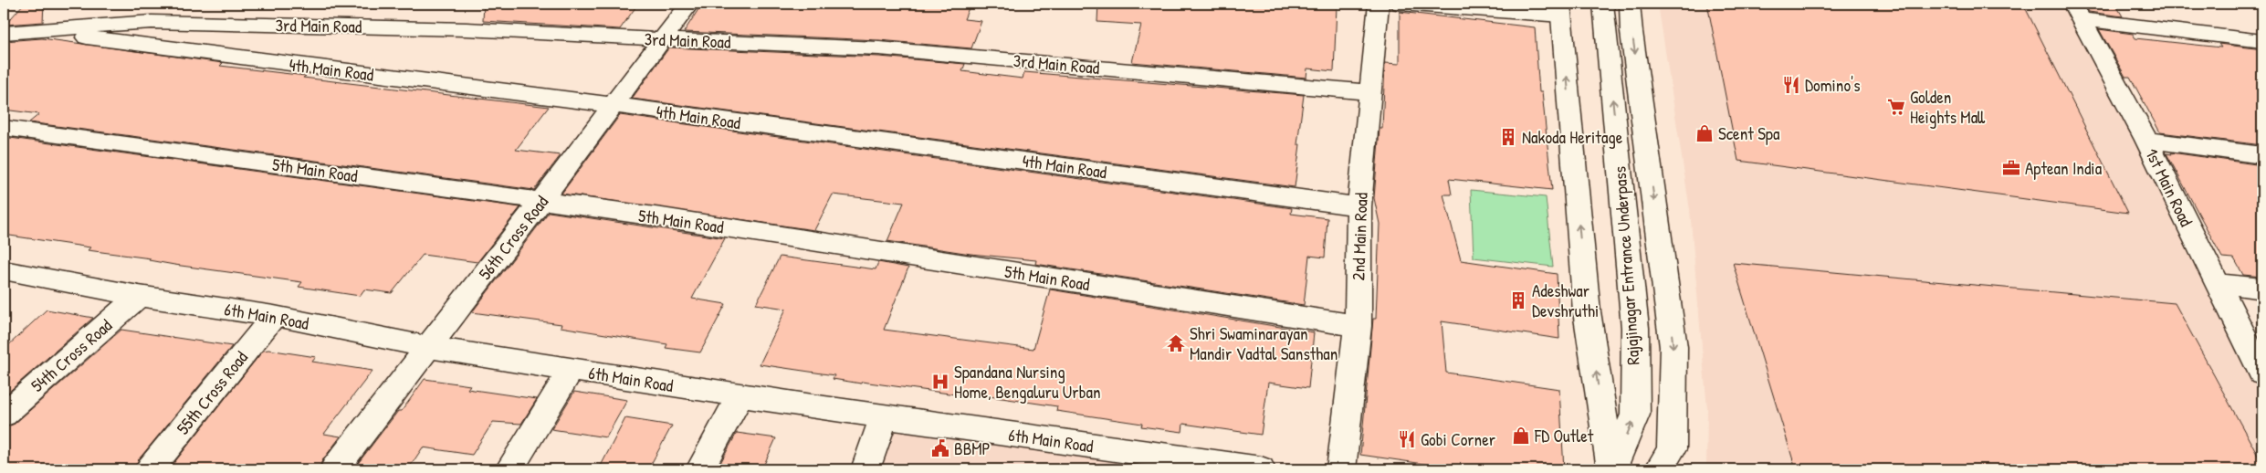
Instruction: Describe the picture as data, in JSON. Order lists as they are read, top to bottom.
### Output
{
  "streets": {
    "street": [
      "3rd Main Road",
      "4th Main Road",
      "5th Main Road",
      "1st Main Road",
      "2nd Main Road",
      "56th Cross Road",
      "Rajajinagar Entrance Underpass",
      "6th Main Road",
      "54th Cross Road",
      "55th Cross Road"
    ]
  },
  "crossings": [
    ["3rd Main Road", "4th Main Road"],
    ["3rd Main Road", "2nd Main Road"],
    ["3rd Main Road", "56th Cross Road"],
    ["4th Main Road", "2nd Main Road"],
    ["4th Main Road", "56th Cross Road"],
    ["5th Main Road", "2nd Main Road"],
    ["5th Main Road", "56th Cross Road"],
    ["56th Cross Road", "6th Main Road"],
    ["6th Main Road", "54th Cross Road"],
    ["6th Main Road", "55th Cross Road"]
  ],
  "places": {
    "restaurant": ["Domino's", "Gobi Corner"],
    "supermarket": ["Golden Heights Mall"],
    "shop": ["Scent Spa", "FD Outlet"],
    "building": ["Nakoda Heritage", "Adeshwar Devshruthi"],
    "office": ["Aptean India"],
    "temple": ["Shri Swaminarayan Mandir Vadtal Sansthan"],
    "hospital": ["Spandana Nursing Home, Bengaluru Urban"],
    "public building": ["BBMP"]
  }
}
